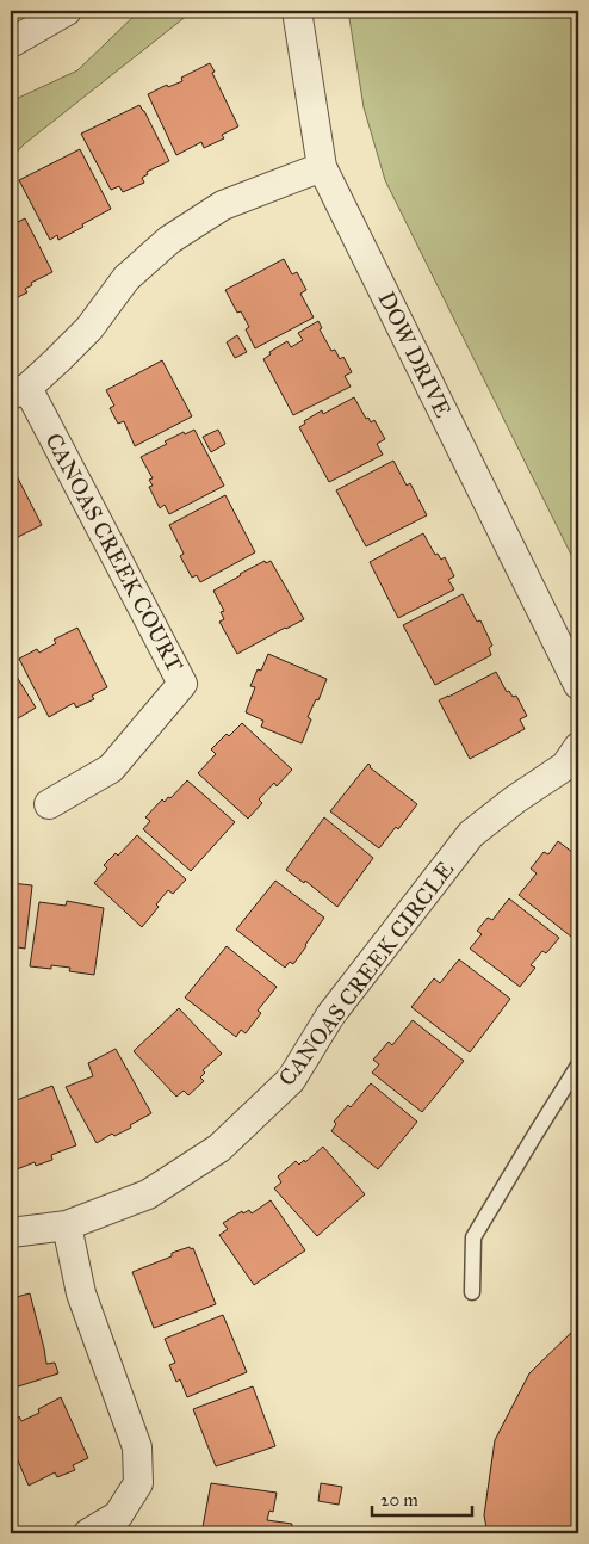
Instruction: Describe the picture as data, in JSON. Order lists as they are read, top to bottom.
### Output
{
  "streets": {
    "street": ["DOW DRIVE", "CANOAS CREEK COURT", "CANOAS CREEK CIRCLE"]
  },
  "scale_bar": "20 m"
}
